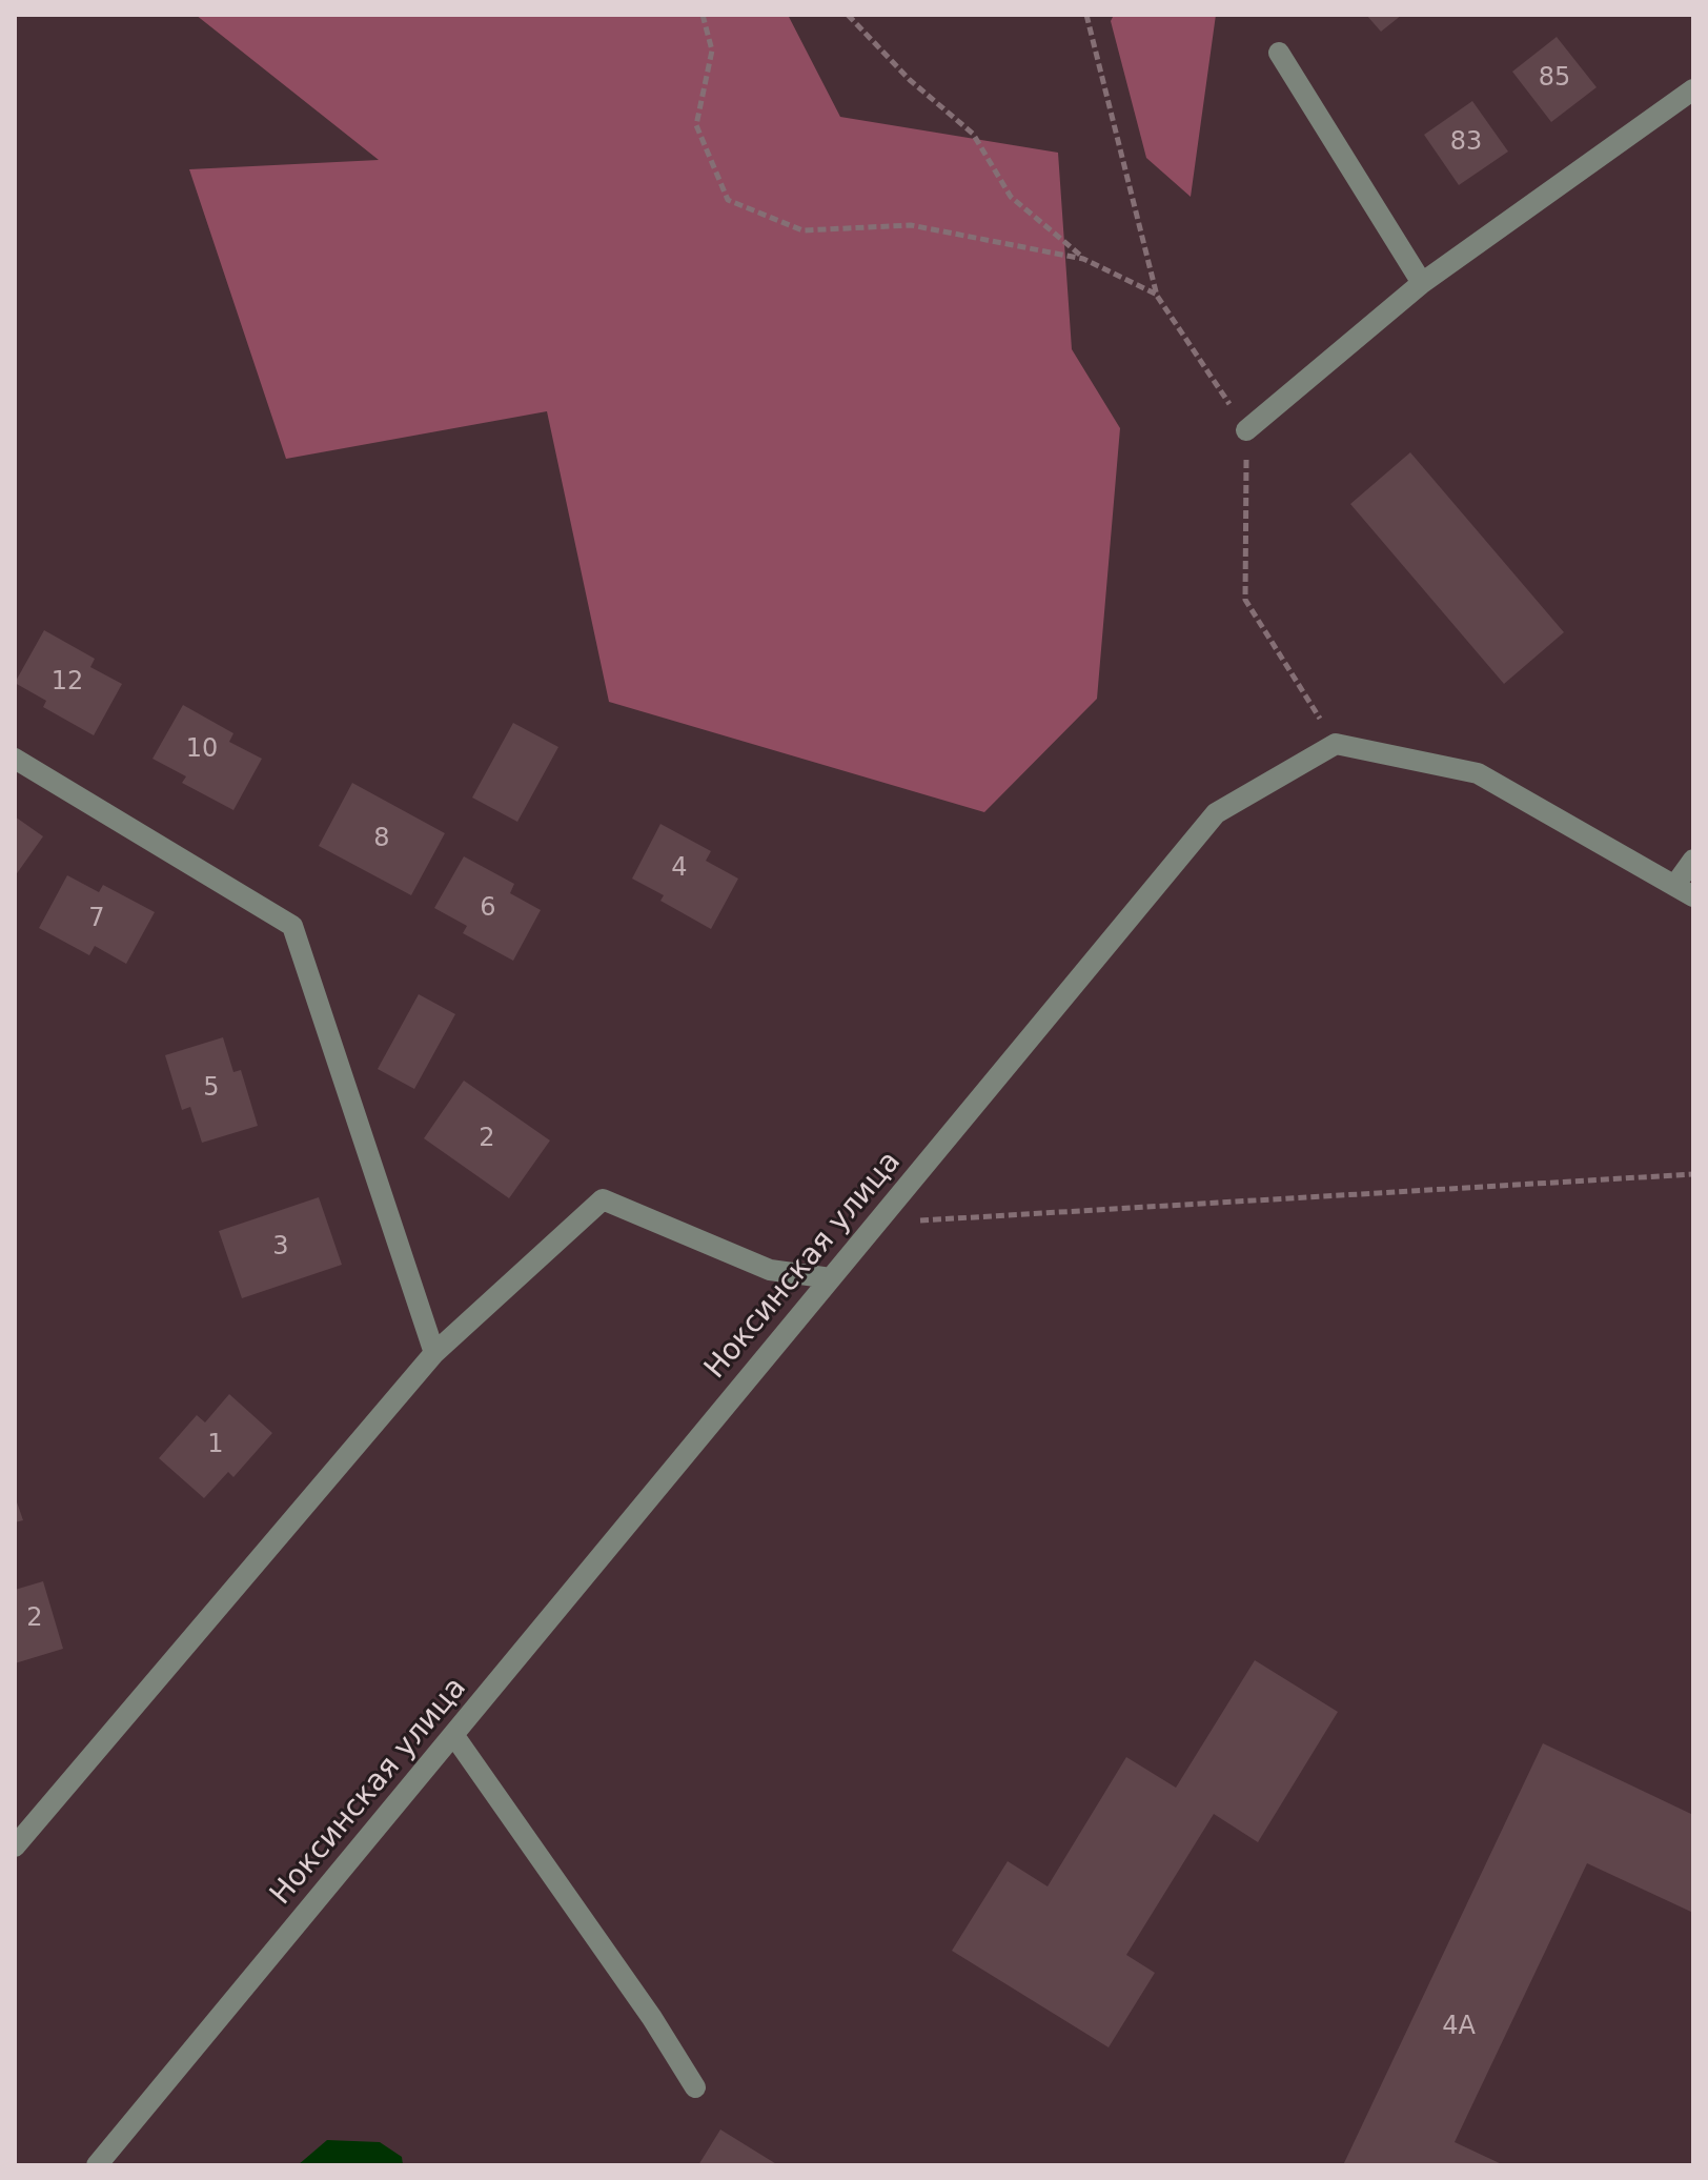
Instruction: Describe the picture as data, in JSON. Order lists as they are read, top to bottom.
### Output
{
  "streets": {
    "street": ["Ноксинская улица"]
  },
  "house_numbers": [
    "85",
    "83",
    "12",
    "10",
    "8",
    "4",
    "6",
    "7",
    "5",
    "2",
    "3",
    "1",
    "2",
    "4А"
  ]
}
